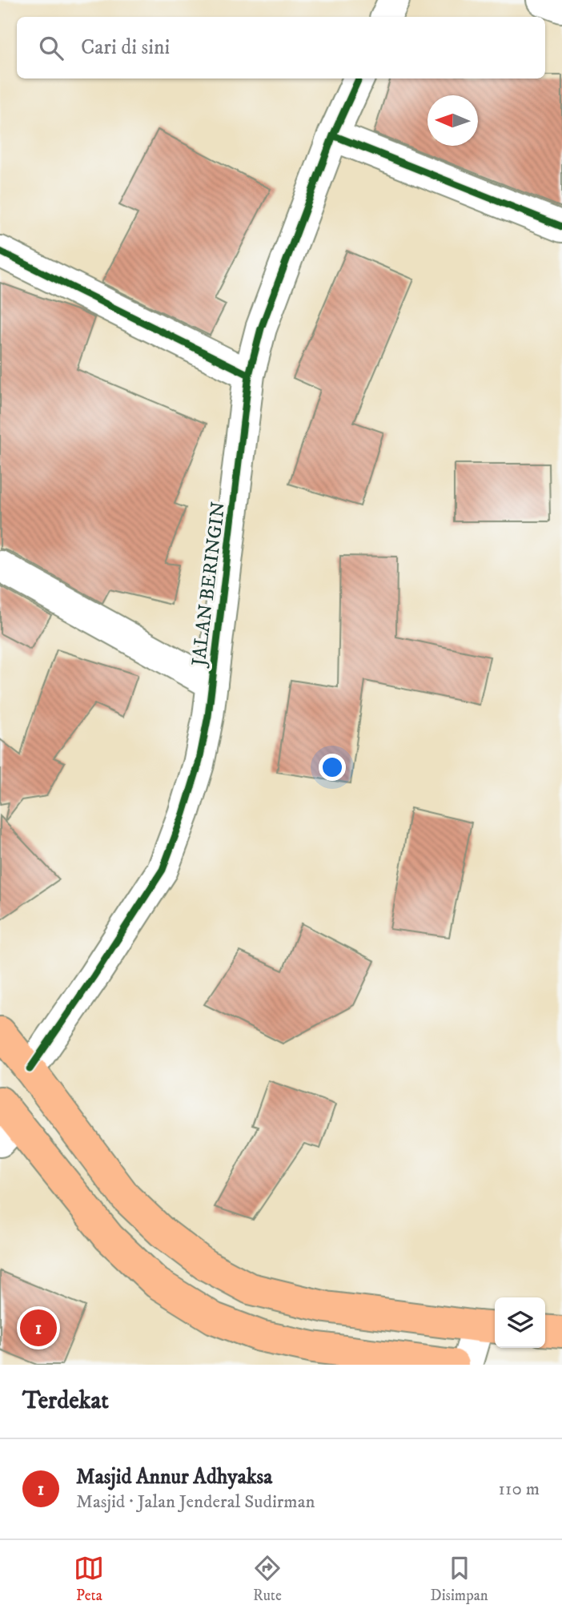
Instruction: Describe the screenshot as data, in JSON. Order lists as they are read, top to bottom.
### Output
{
  "streets": {
    "street": ["JALAN BERINGIN"]
  },
  "north": "left",
  "page": {
    "search": "Cari di sini",
    "pins": "1",
    "heading": "Terdekat",
    "list": [
      {
        "mark": "1",
        "name": "Masjid Annur Adhyaksa",
        "note": "Masjid · Jalan Jenderal Sudirman",
        "value": "110 m"
      }
    ],
    "nav": ["Peta", "Rute", "Disimpan"]
  }
}
